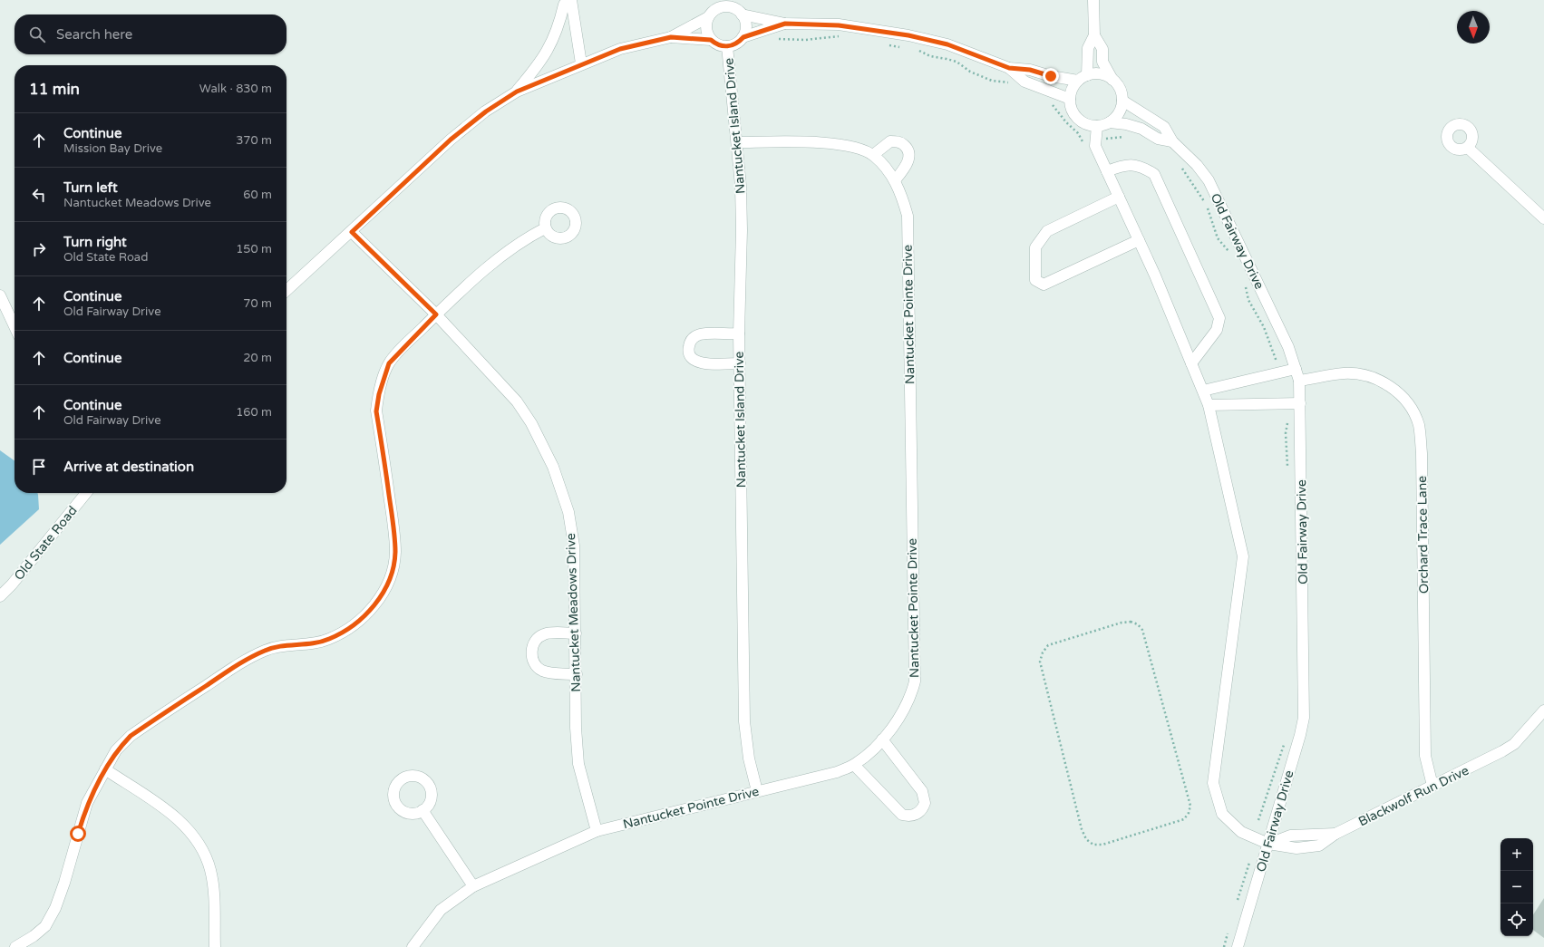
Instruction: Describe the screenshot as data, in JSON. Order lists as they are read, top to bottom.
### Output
{
  "streets": {
    "street": [
      "Nantucket Island Drive",
      "Old Fairway Drive",
      "Nantucket Pointe Drive",
      "Orchard Trace Lane",
      "Old State Road",
      "Nantucket Meadows Drive",
      "Blackwolf Run Drive"
    ]
  },
  "crossings": [
    ["Nantucket Island Drive", "Nantucket Pointe Drive"],
    ["Old Fairway Drive", "Orchard Trace Lane"],
    ["Old Fairway Drive", "Blackwolf Run Drive"],
    ["Nantucket Pointe Drive", "Nantucket Meadows Drive"],
    ["Orchard Trace Lane", "Blackwolf Run Drive"]
  ],
  "north": "bottom",
  "page": {
    "search": "Search here",
    "heading": ["11 min", "Walk · 830 m"],
    "list": [
      ["Continue", "Mission Bay Drive", "370 m"],
      ["Turn left", "Nantucket Meadows Drive", "60 m"],
      ["Turn right", "Old State Road", "150 m"],
      ["Continue", "Old Fairway Drive", "70 m"],
      ["Continue", "20 m"],
      ["Continue", "Old Fairway Drive", "160 m"],
      "Arrive at destination"
    ],
    "map_buttons": ["+", "−"]
  }
}
